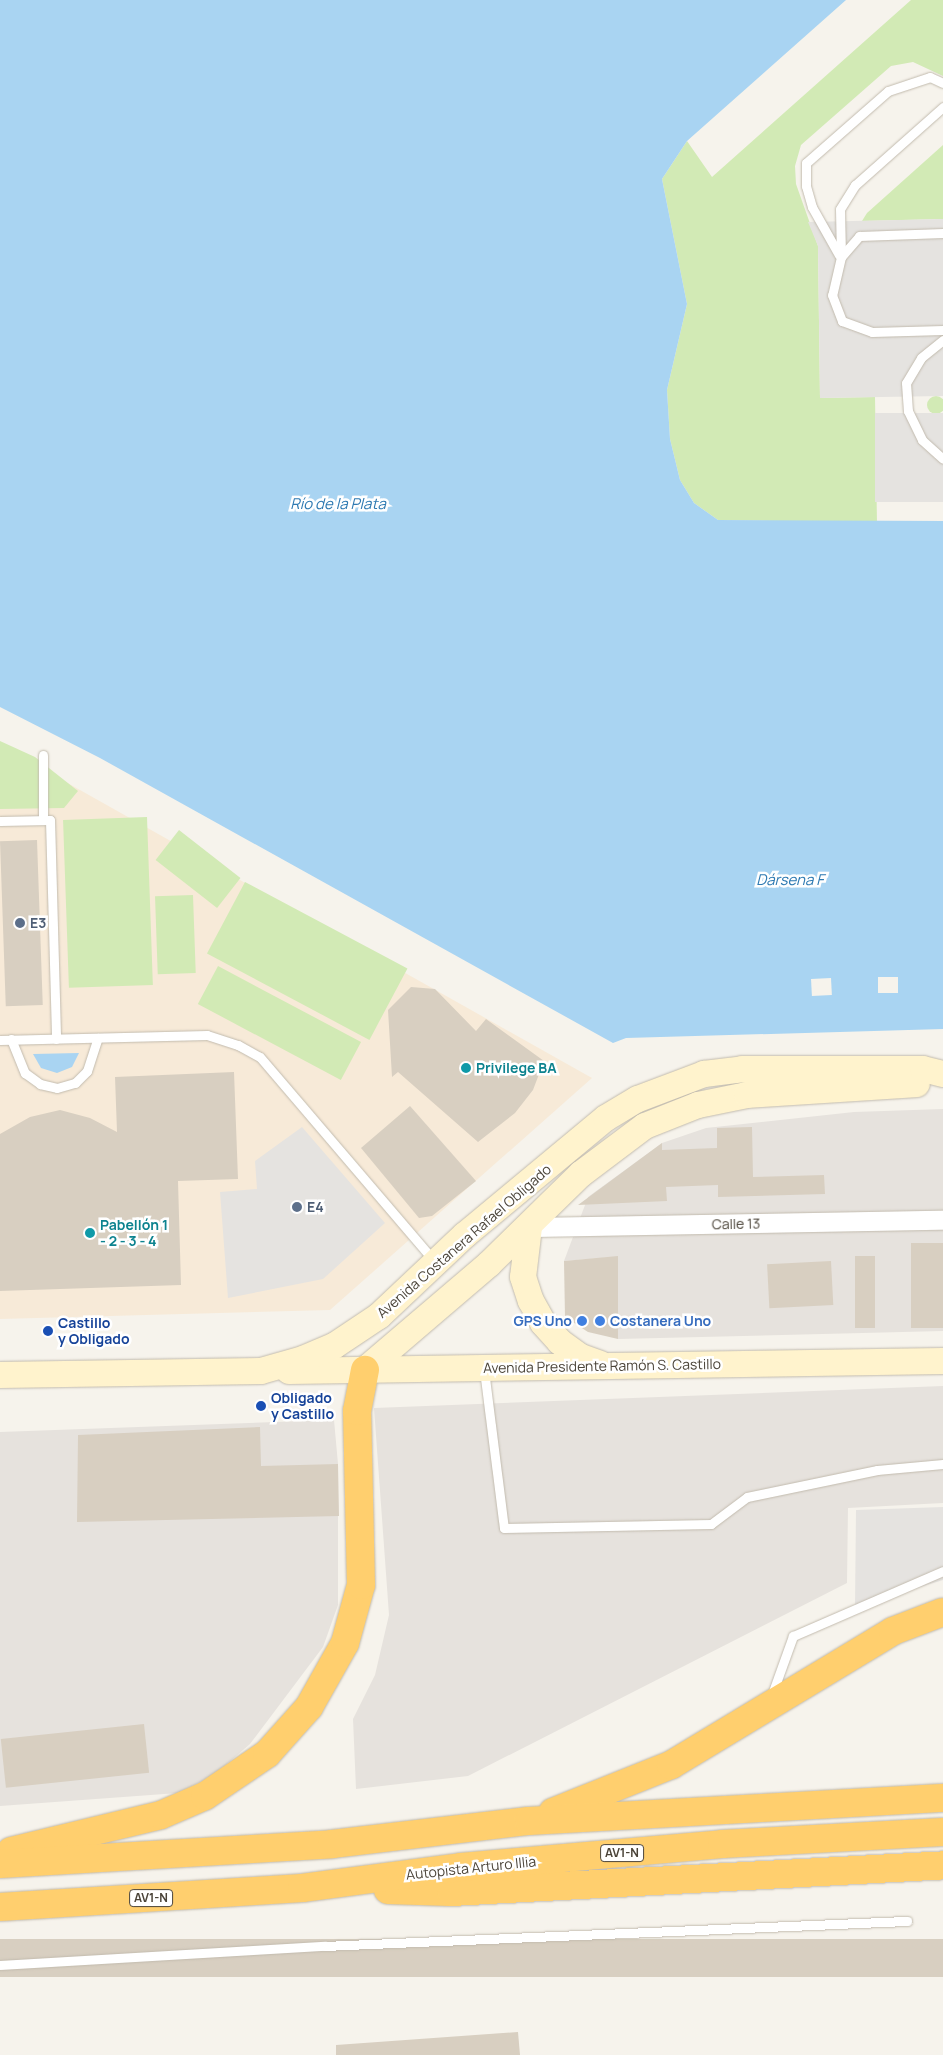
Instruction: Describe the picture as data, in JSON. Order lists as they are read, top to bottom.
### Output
{
  "streets": {
    "highway": ["AV1-N", "Autopista Arturo Illia"],
    "main road": ["Avenida Costanera Rafael Obligado", "Avenida Presidente Ramón S. Castillo"],
    "street": ["Calle 13"]
  },
  "crossings": [
    ["Calle 13", "Avenida Costanera Rafael Obligado"],
    ["Avenida Costanera Rafael Obligado", "Avenida Presidente Ramón S. Castillo"]
  ],
  "water": ["Río de la Plata", "Dársena F"],
  "places": [
    "E3",
    "Privilege BA",
    "E4",
    "Pabellón 1 - 2 - 3 - 4",
    "GPS Uno",
    "Costanera Uno",
    "Castillo y Obligado",
    "Obligado y Castillo"
  ]
}
